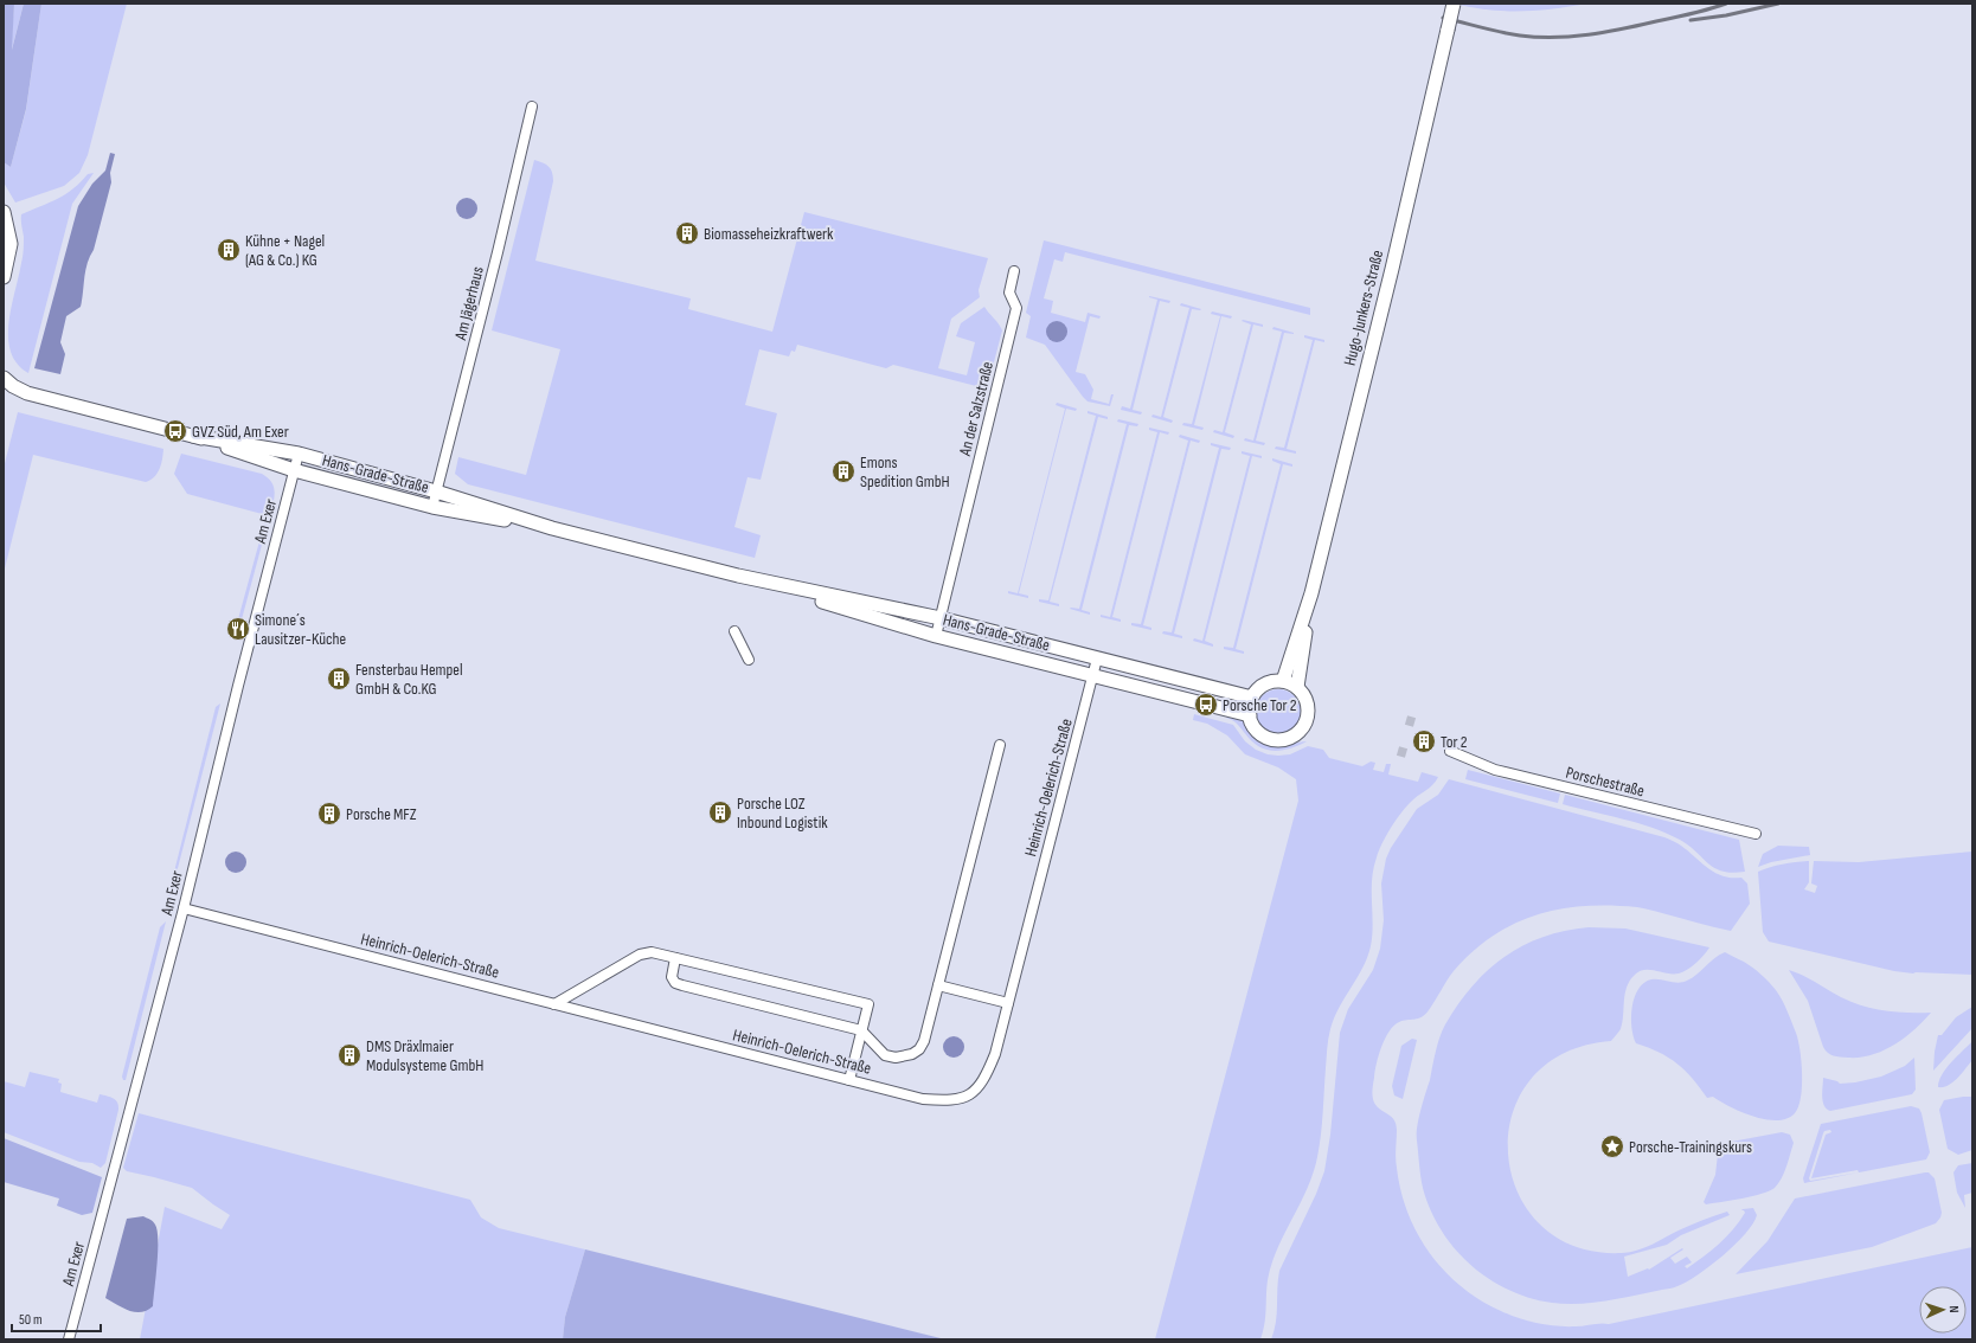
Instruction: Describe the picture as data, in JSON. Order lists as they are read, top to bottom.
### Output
{
  "streets": {
    "street": [
      "Am Jägerhaus",
      "Hugo-Junkers-Straße",
      "An der Salzstraße",
      "Hans-Grade-Straße",
      "Am Exer",
      "Porschestraße",
      "Heinrich-Oelerich-Straße"
    ]
  },
  "crossings": [
    ["Am Jägerhaus", "Hans-Grade-Straße"],
    ["Hugo-Junkers-Straße", "Hans-Grade-Straße"],
    ["An der Salzstraße", "Hans-Grade-Straße"],
    ["Hans-Grade-Straße", "Am Exer"],
    ["Hans-Grade-Straße", "Heinrich-Oelerich-Straße"],
    ["Am Exer", "Heinrich-Oelerich-Straße"]
  ],
  "places": {
    "building": [
      "Biomasseheizkraftwerk",
      "Kühne + Nagel (AG & Co.) KG",
      "Emons Spedition GmbH",
      "Fensterbau Hempel GmbH & Co.KG",
      "Tor 2",
      "Porsche LOZ Inbound Logistik",
      "Porsche MFZ",
      "DMS Dräxlmaier Modulsysteme GmbH"
    ],
    "bus stop": ["GVZ Süd, Am Exer", "Porsche Tor 2"],
    "restaurant": ["Simone´s Lausitzer-Küche"],
    "place": ["Porsche-Trainingskurs"]
  },
  "scale_bar": "50 m",
  "north": "right"
}
